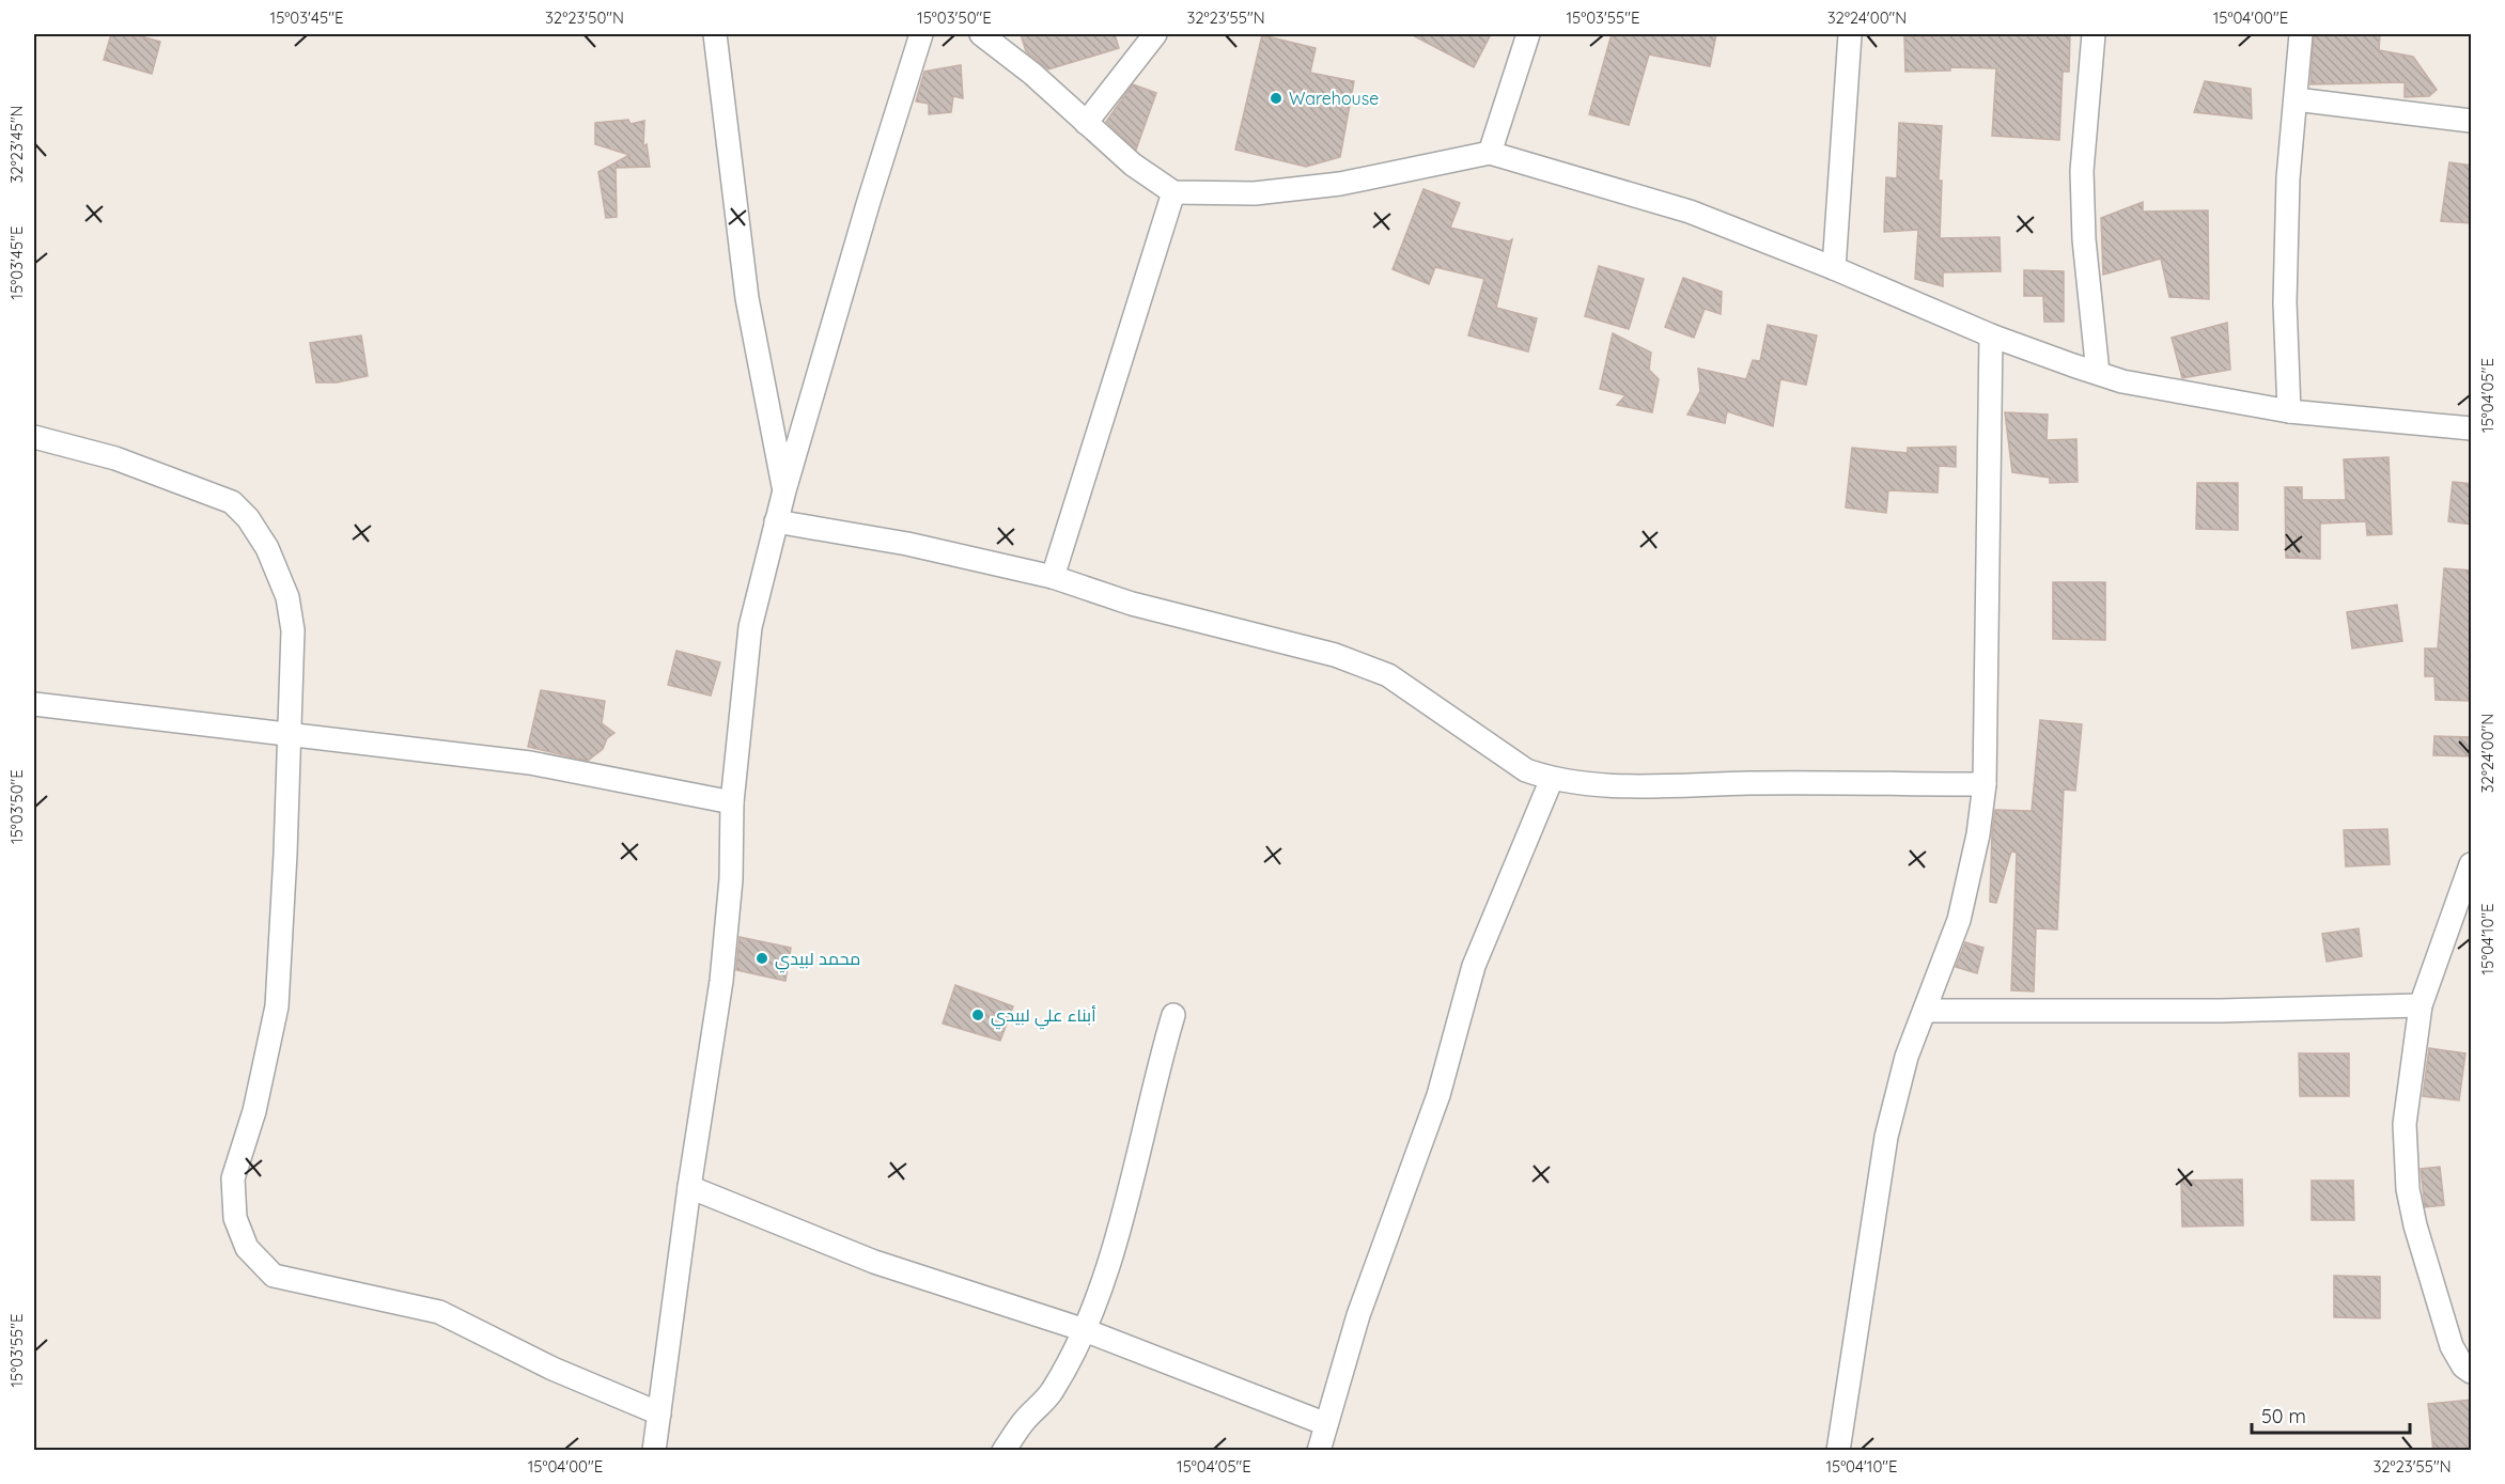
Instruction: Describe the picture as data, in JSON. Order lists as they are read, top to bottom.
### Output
{
  "places": ["Warehouse", "محمد لبيدي", "أبناء علي لبيدي"],
  "scale_bar": "50 m",
  "coordinates": [
    "15°03'45\"E",
    "32°23'50\"N",
    "15°03'50\"E",
    "32°23'55\"N",
    "15°03'55\"E",
    "32°24'00\"N",
    "15°04'00\"E",
    "32°23'45\"N",
    "15°04'05\"E",
    "15°04'10\"E"
  ]
}
